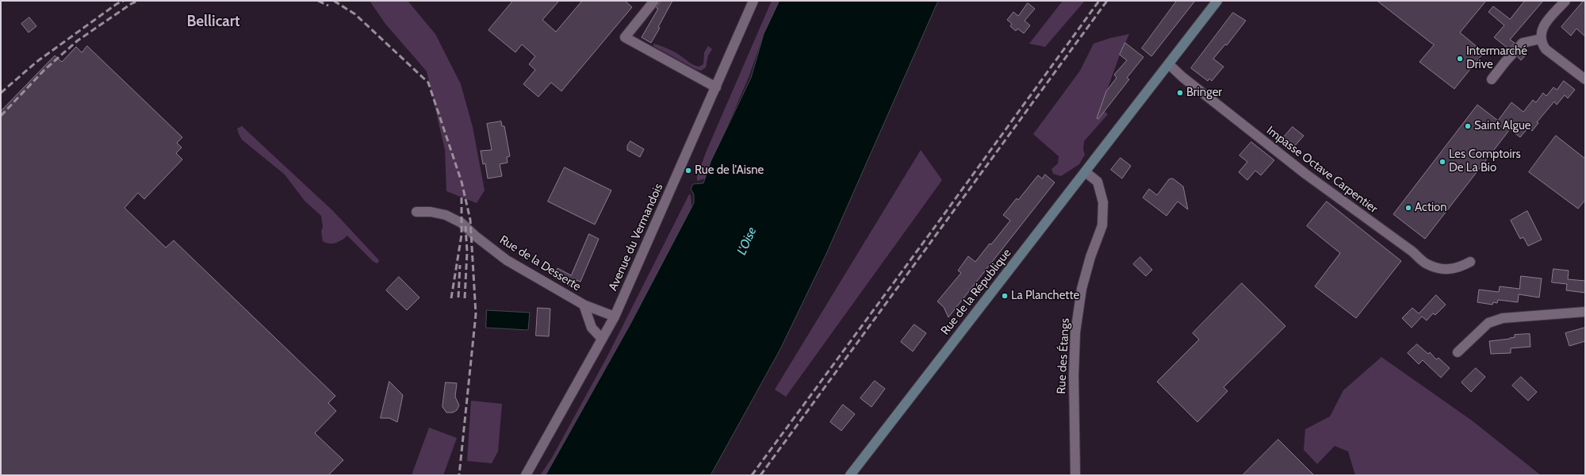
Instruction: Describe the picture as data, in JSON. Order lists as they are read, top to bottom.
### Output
{
  "streets": {
    "main road": ["Rue de la République"],
    "street": [
      "Impasse Octave Carpentier",
      "Avenue du Vermandois",
      "Rue de la Desserte",
      "Rue des Étangs"
    ]
  },
  "crossings": [
    ["Impasse Octave Carpentier", "Rue de la République"],
    ["Avenue du Vermandois", "Rue de la Desserte"],
    ["Rue de la République", "Rue des Étangs"]
  ],
  "districts": ["Bellicart"],
  "water": ["L'Oise"],
  "places": [
    "Intermarché Drive",
    "Bringer",
    "Saint Algue",
    "Les Comptoirs De La Bio",
    "Rue de l'Aisne",
    "Action",
    "La Planchette"
  ]
}
